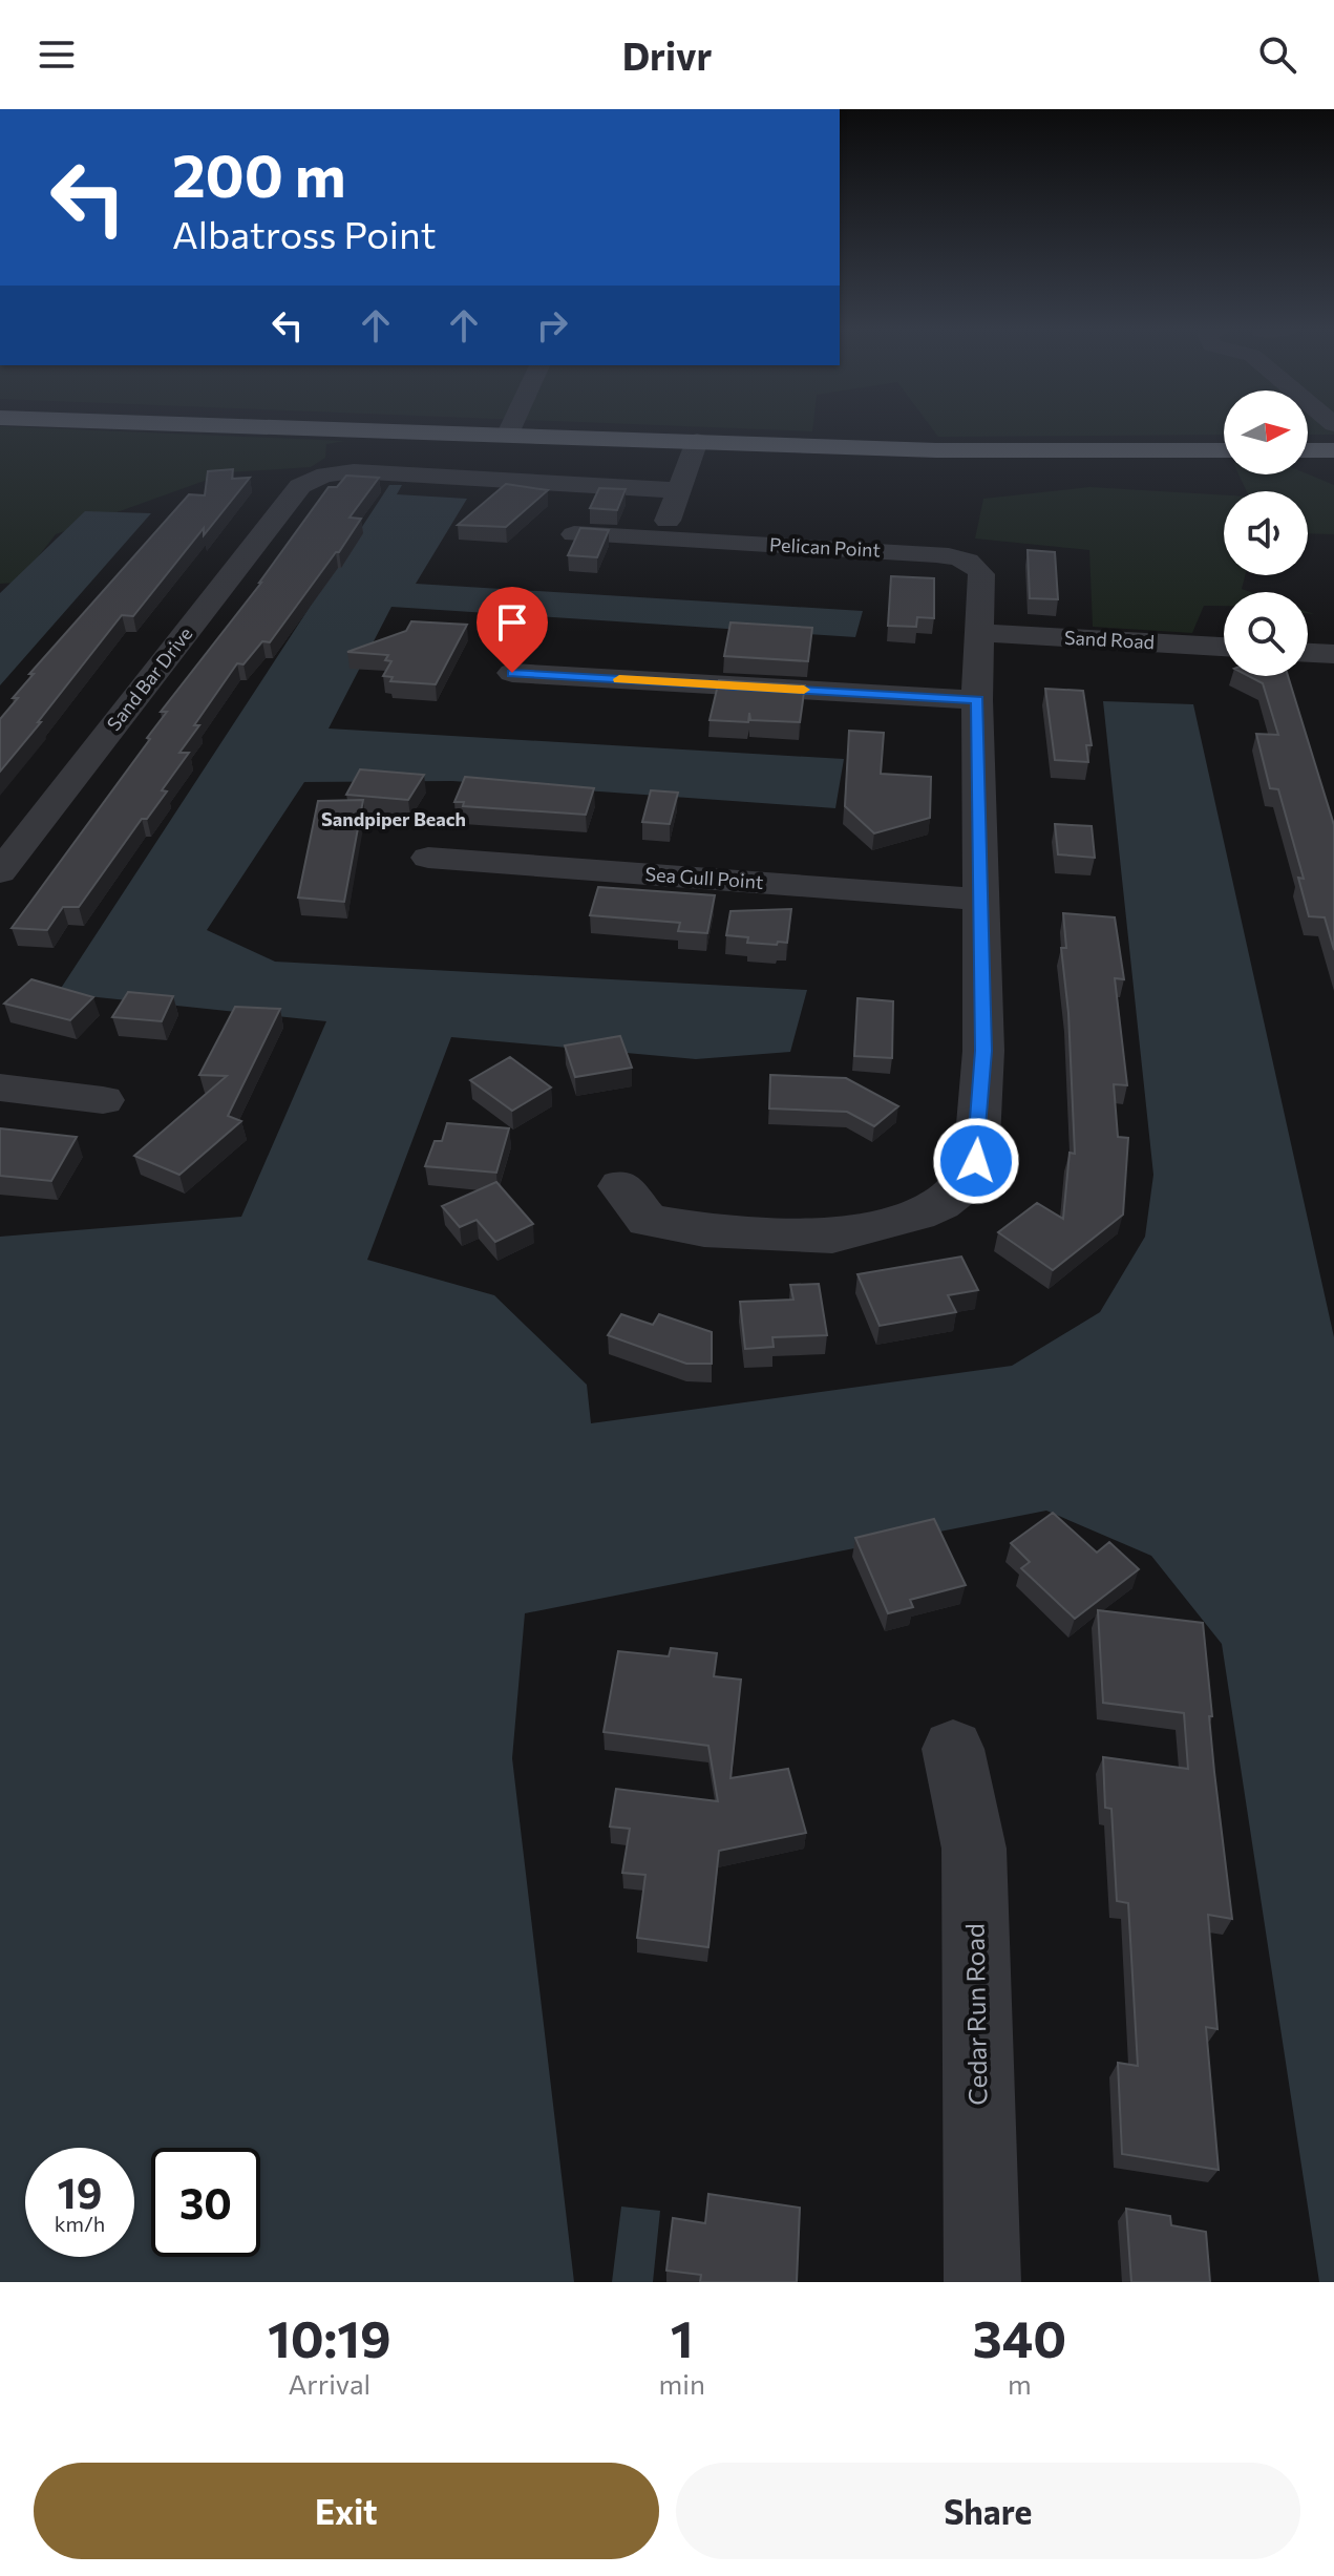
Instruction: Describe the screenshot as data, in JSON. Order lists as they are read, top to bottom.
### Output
{
  "streets": {
    "street": [
      "Pelican Point",
      "Sand Road",
      "Sand Bar Drive",
      "Sea Gull Point",
      "Cedar Run Road"
    ]
  },
  "crossings": [
    ["Pelican Point", "Sand Road"]
  ],
  "districts": ["Sandpiper Beach"],
  "north": "right",
  "page": {
    "header": "Drivr",
    "turn": ["200 m", "Albatross Point"],
    "speed": "19 km/h",
    "limit": "30",
    "eta": [
      "10:19",
      "Arrival",
      "1",
      "min",
      "340",
      "m"
    ],
    "buttons": ["Exit", "Share"]
  }
}
